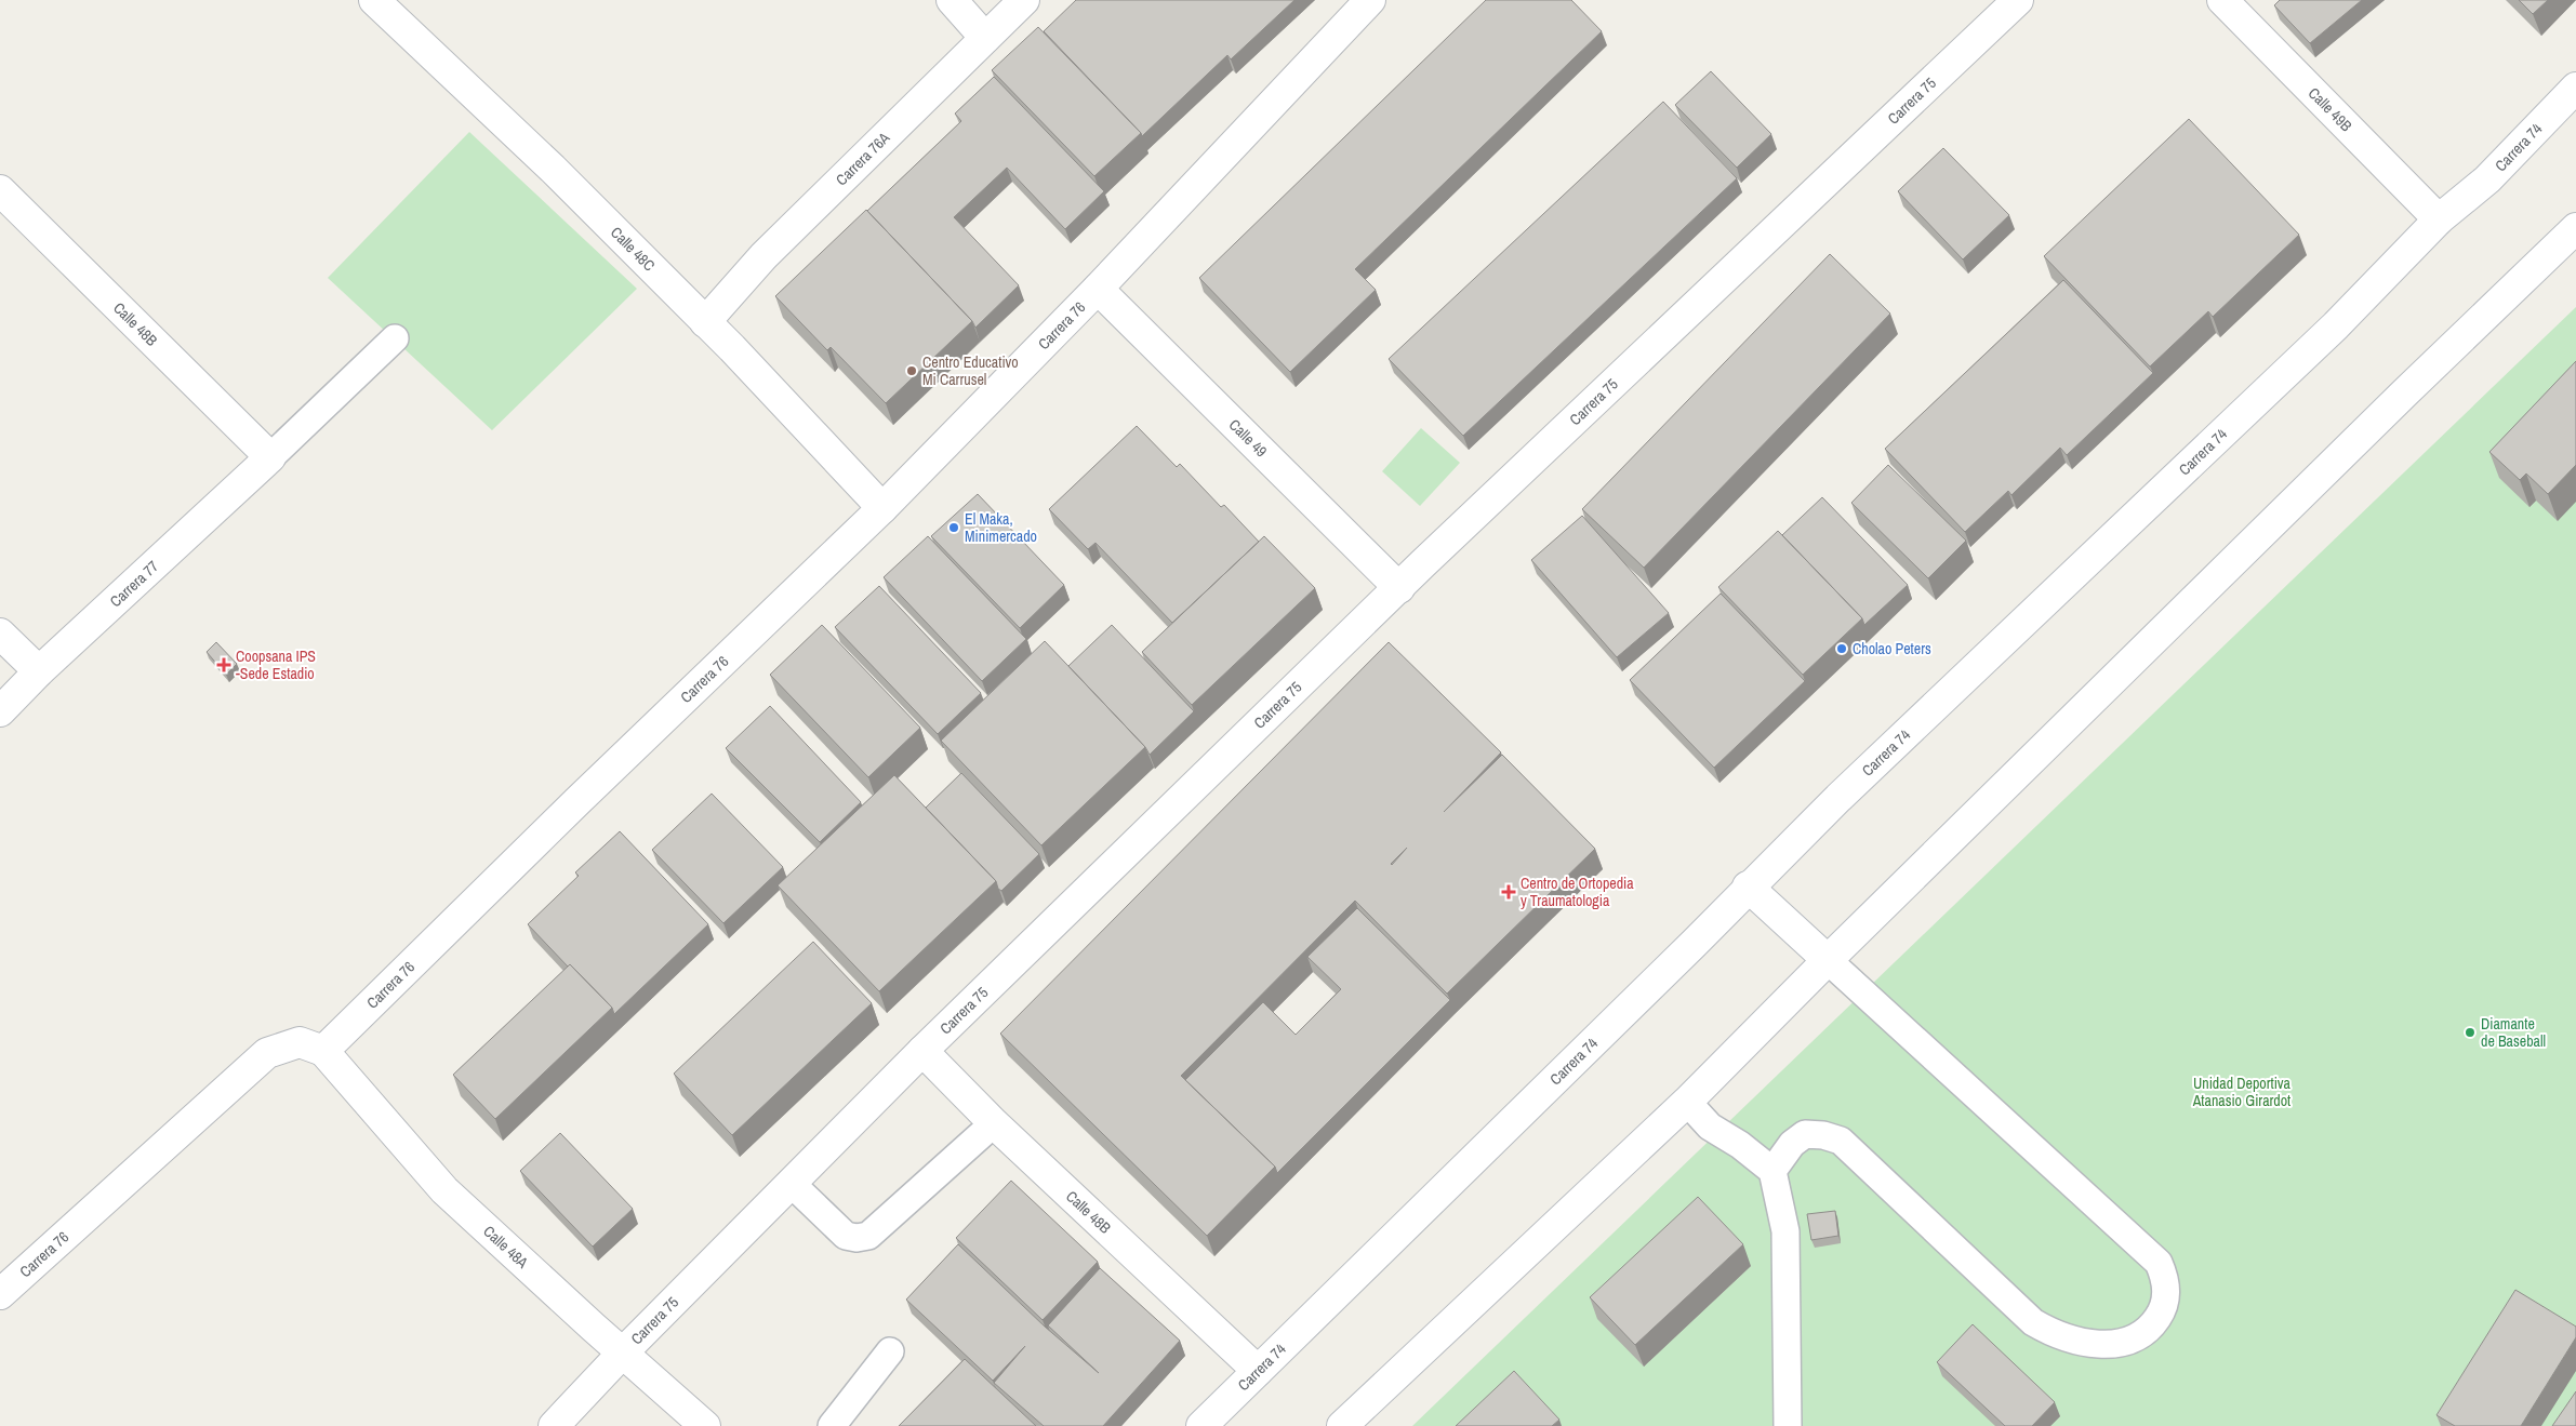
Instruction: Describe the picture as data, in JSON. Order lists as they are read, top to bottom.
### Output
{
  "streets": {
    "street": [
      "Carrera 75",
      "Calle 49B",
      "Carrera 74",
      "Carrera 76A",
      "Calle 48C",
      "Calle 48B",
      "Carrera 76",
      "Calle 49",
      "Carrera 77",
      "Calle 48A"
    ]
  },
  "crossings": [
    ["Carrera 75", "Calle 48B"],
    ["Carrera 75", "Calle 49"],
    ["Carrera 75", "Calle 48A"],
    ["Calle 49B", "Carrera 74"],
    ["Carrera 74", "Calle 48B"],
    ["Carrera 76A", "Calle 48C"],
    ["Calle 48C", "Carrera 76"],
    ["Calle 48B", "Carrera 77"],
    ["Carrera 76", "Calle 49"],
    ["Carrera 76", "Calle 48A"]
  ],
  "parks": ["Unidad Deportiva Atanasio Girardot"],
  "places": {
    "other": [
      "Centro Educativo Mi Carrusel",
      "El Maka, Minimercado",
      "Cholao Peters",
      "Diamante de Baseball"
    ],
    "health": ["Coopsana IPS -Sede Estadio", "Centro de Ortopedia y Traumatologia"]
  }
}
